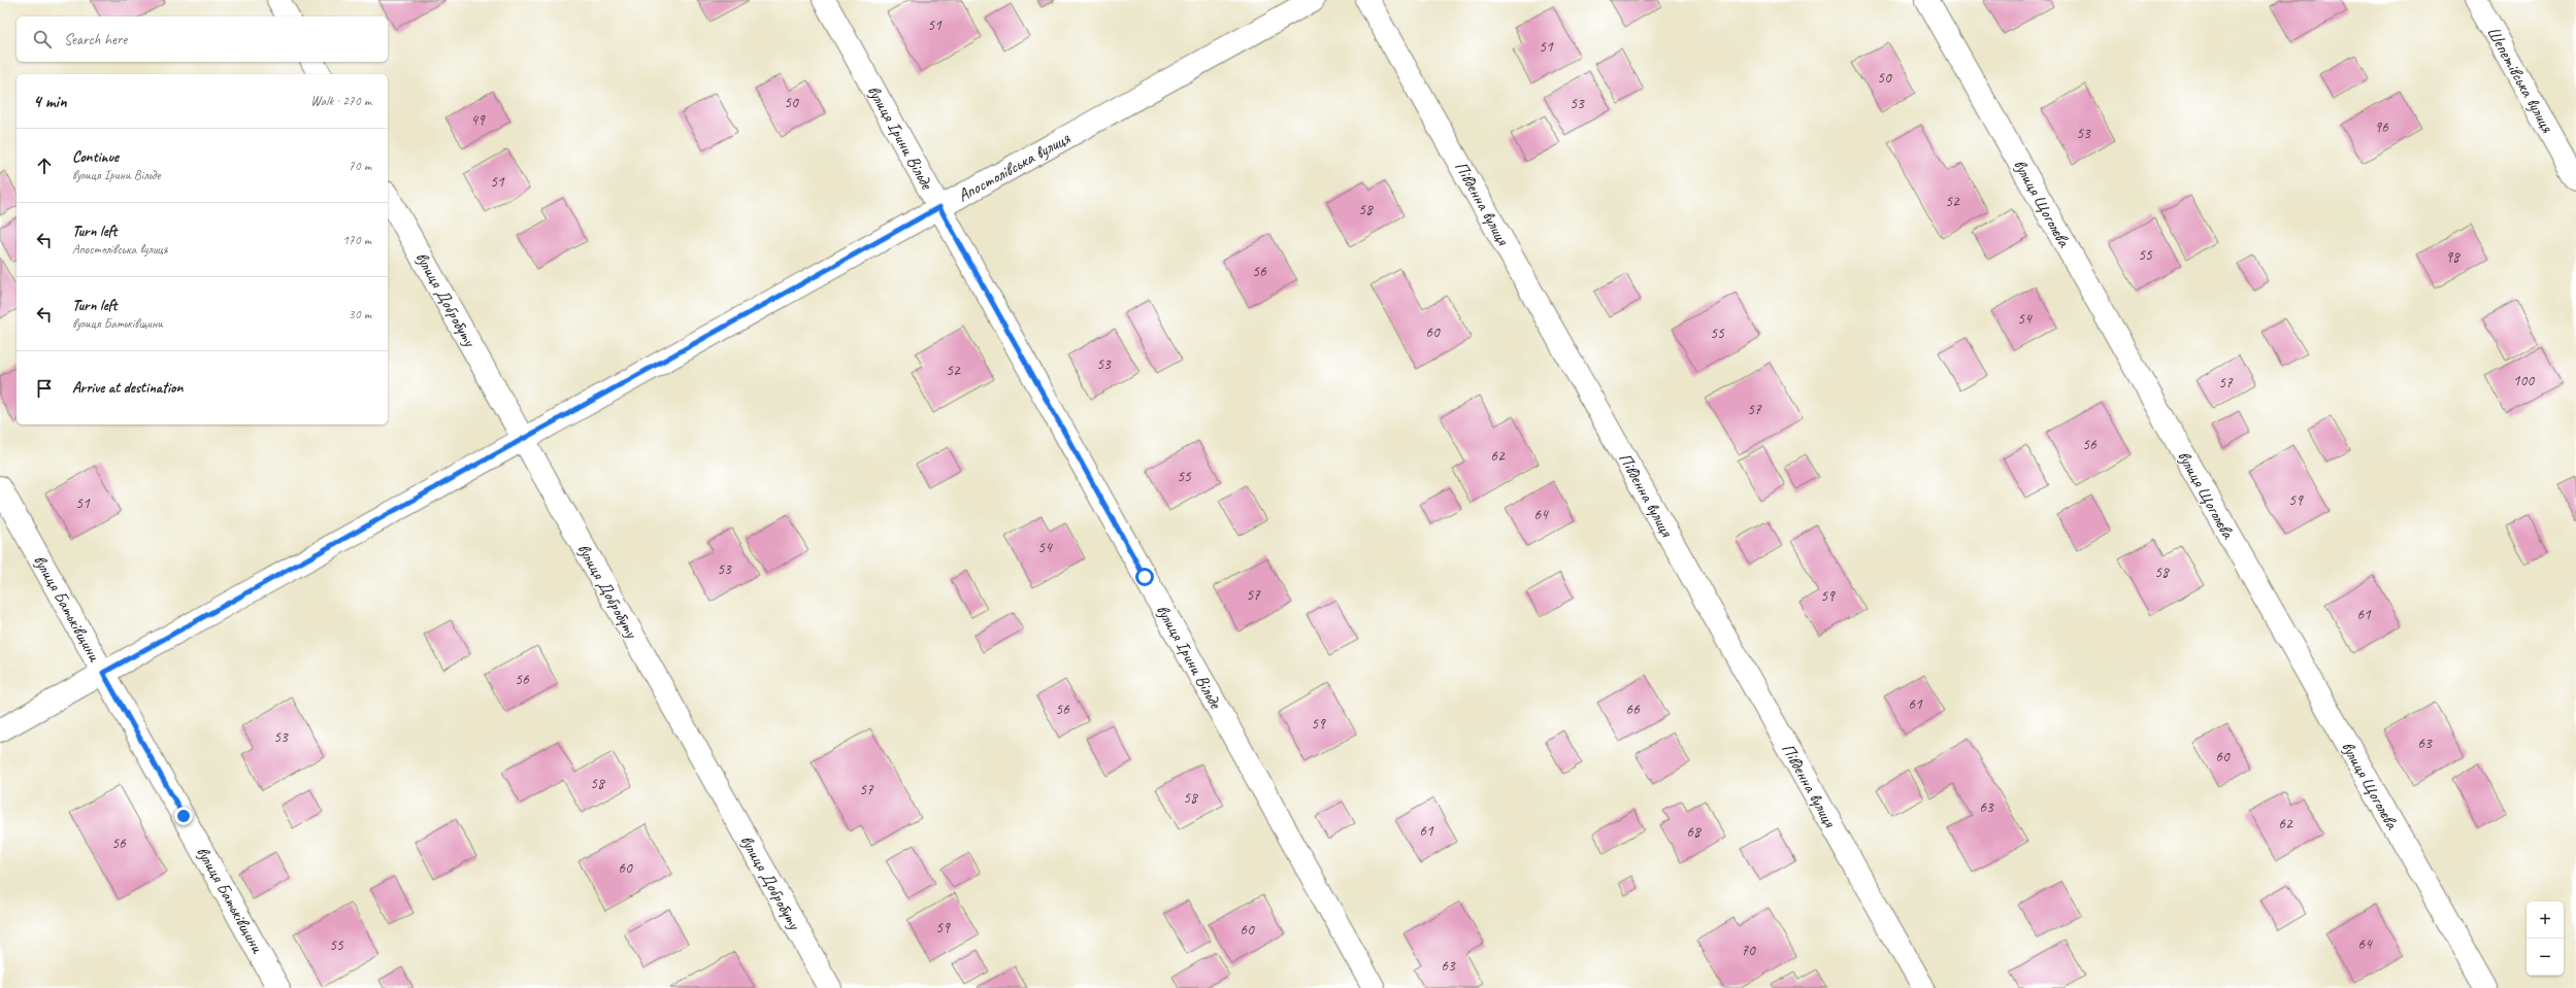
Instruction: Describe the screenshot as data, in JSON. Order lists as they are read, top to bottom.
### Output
{
  "streets": {
    "street": [
      "Шепетівська вулиця",
      "вулиця Ірини Вільде",
      "Апостолівська вулиця",
      "Південна вулиця",
      "вулиця Щоголєва",
      "вулиця Добробуту",
      "вулиця Батьківщини"
    ]
  },
  "crossings": [
    ["вулиця Ірини Вільде", "Апостолівська вулиця"],
    ["Апостолівська вулиця", "вулиця Добробуту"],
    ["Апостолівська вулиця", "вулиця Батьківщини"]
  ],
  "house_numbers": [
    "51",
    "51",
    "50",
    "50",
    "53",
    "49",
    "96",
    "53",
    "51",
    "52",
    "58",
    "55",
    "98",
    "56",
    "54",
    "60",
    "55",
    "53",
    "52",
    "100",
    "57",
    "57",
    "56",
    "62",
    "55",
    "59",
    "51",
    "64",
    "54",
    "53",
    "58",
    "57",
    "59",
    "61",
    "56",
    "61",
    "56",
    "66",
    "59",
    "53",
    "63",
    "60",
    "58",
    "57",
    "58",
    "63",
    "62",
    "61",
    "68",
    "56",
    "60",
    "59",
    "60",
    "64",
    "55",
    "70",
    "63"
  ],
  "page": {
    "search": "Search here",
    "heading": ["4 min", "Walk · 270 m"],
    "list": [
      ["Continue", "вулиця Ірини Вільде", "70 m"],
      ["Turn left", "Апостолівська вулиця", "170 m"],
      ["Turn left", "вулиця Батьківщини", "30 m"],
      "Arrive at destination"
    ],
    "map_buttons": ["+", "−"]
  }
}
